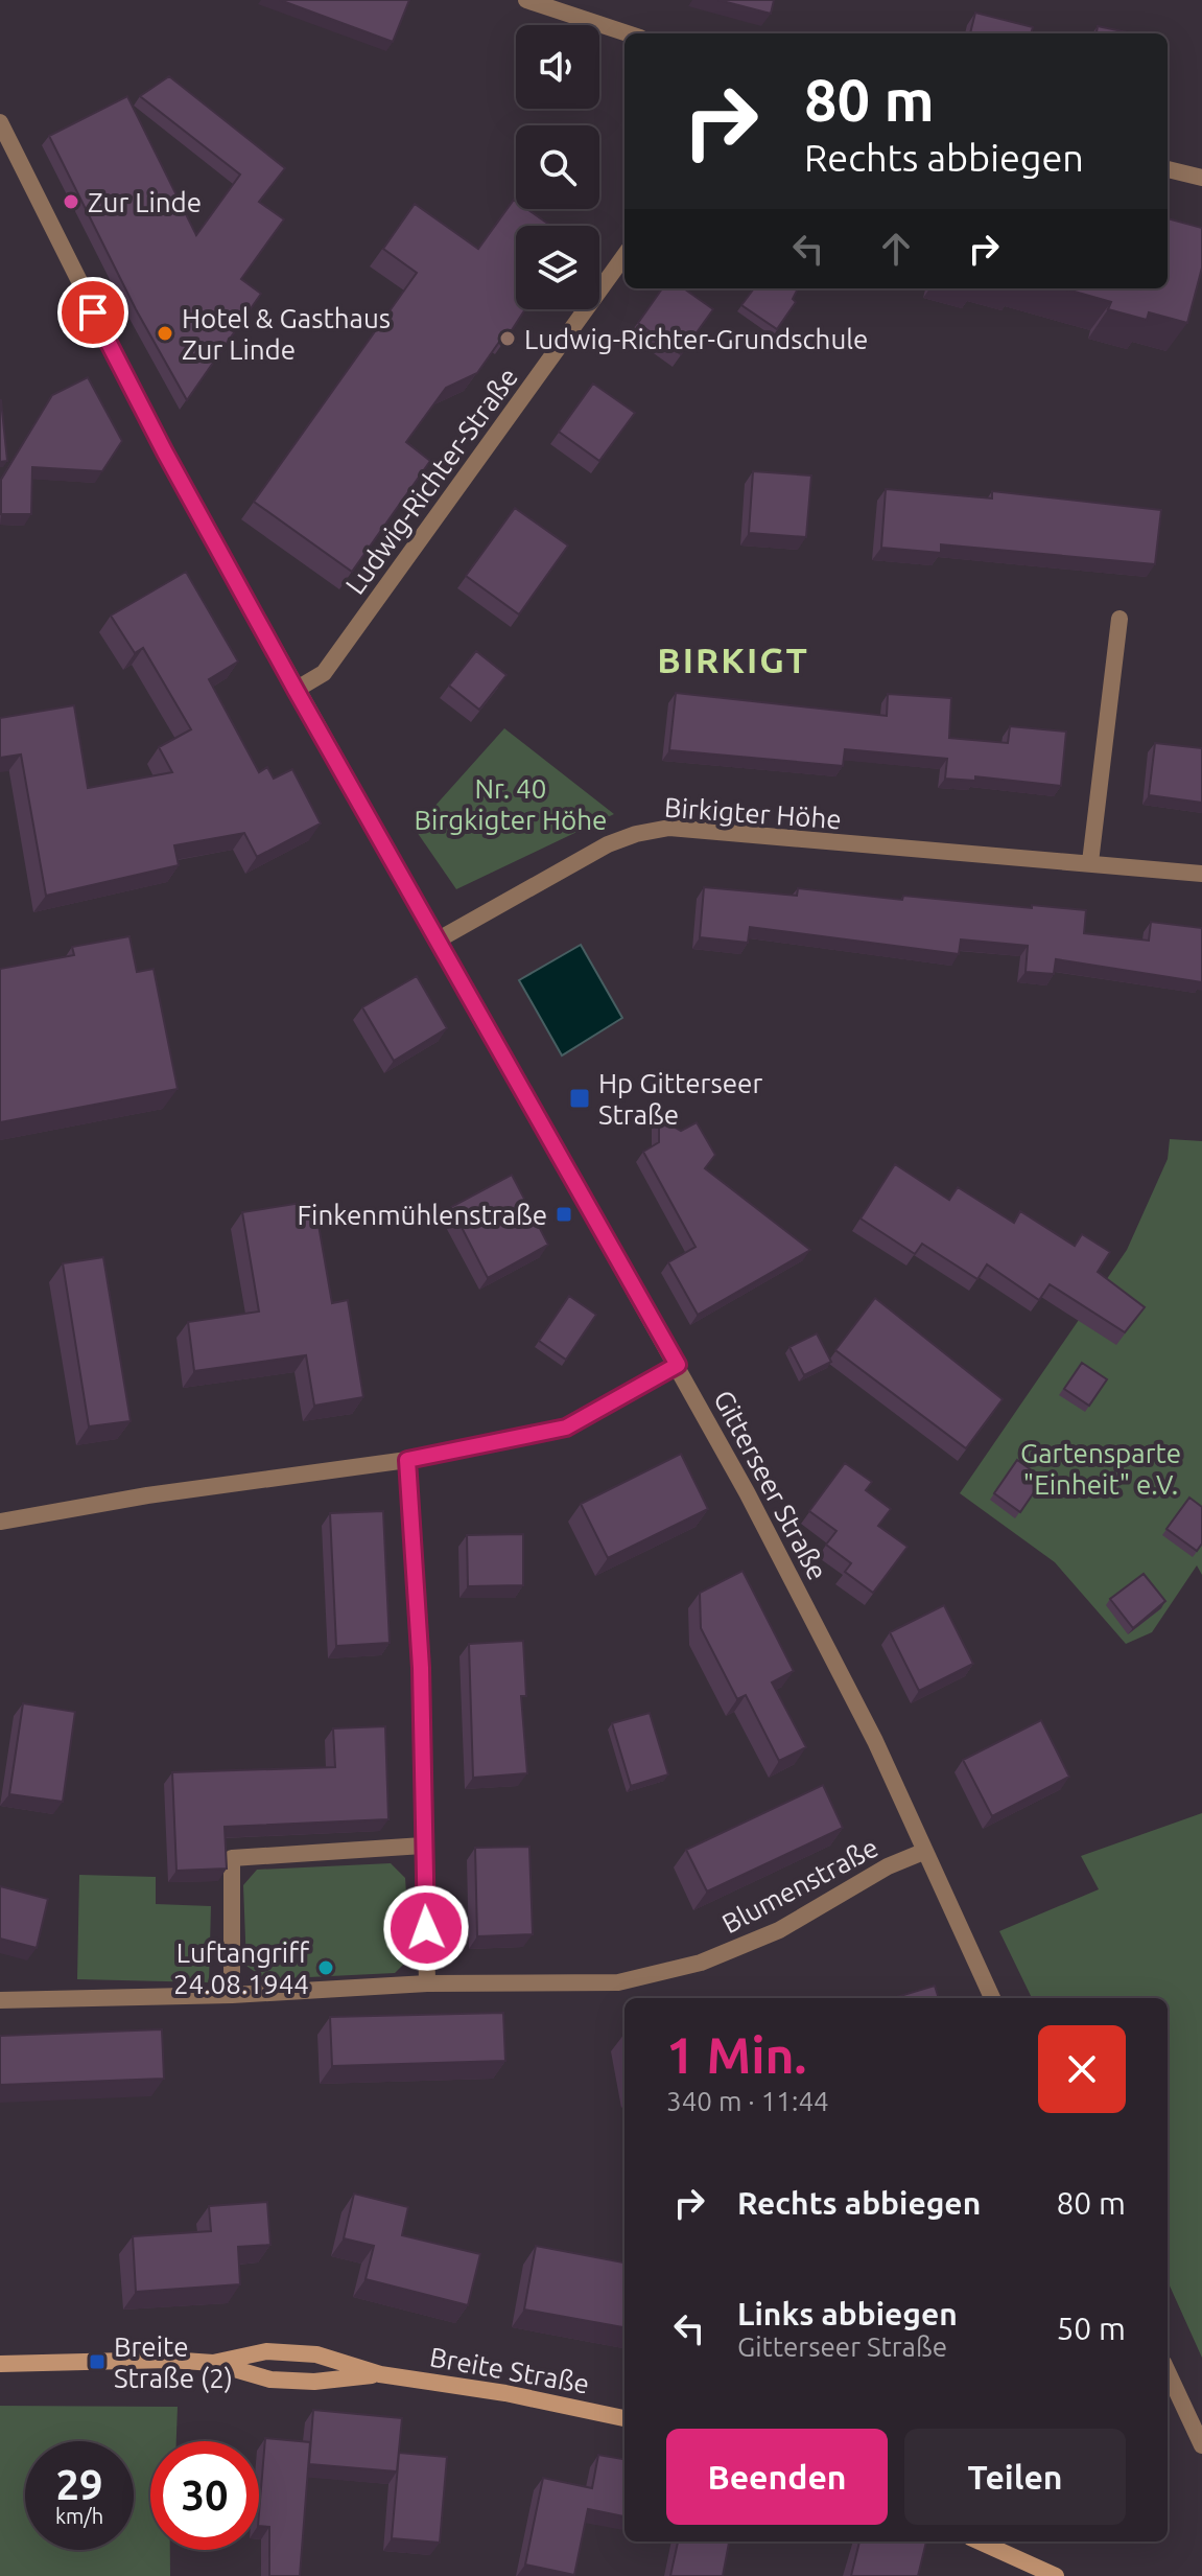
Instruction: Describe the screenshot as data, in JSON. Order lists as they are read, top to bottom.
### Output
{
  "streets": {
    "street": [
      "Ludwig-Richter-Straße",
      "Birkigter Höhe",
      "Gitterseer Straße",
      "Blumenstraße",
      "Breite Straße"
    ]
  },
  "crossings": [
    ["Ludwig-Richter-Straße", "Gitterseer Straße"],
    ["Birkigter Höhe", "Gitterseer Straße"],
    ["Gitterseer Straße", "Blumenstraße"]
  ],
  "districts": ["BIRKIGT"],
  "parks": ["Nr. 40 Birgkigter Höhe", "Gartensparte \"Einheit\" e.V."],
  "places": {
    "other": [
      "Zur Linde",
      "Hotel & Gasthaus Zur Linde",
      "Ludwig-Richter-Grundschule",
      "Luftangriff 24.08.1944"
    ],
    "transit": ["Hp Gitterseer Straße", "Finkenmühlenstraße", "Breite Straße (2)"]
  },
  "page": {
    "turn": ["80 m", "Rechts abbiegen"],
    "heading": ["1 Min.", "340 m · 11:44"],
    "list": [
      {
        "name": "Rechts abbiegen",
        "value": "80 m"
      },
      {
        "name": "Links abbiegen",
        "note": "Gitterseer Straße",
        "value": "50 m"
      }
    ],
    "buttons": ["Beenden", "Teilen"],
    "speed": "29 km/h",
    "limit": "30"
  }
}
